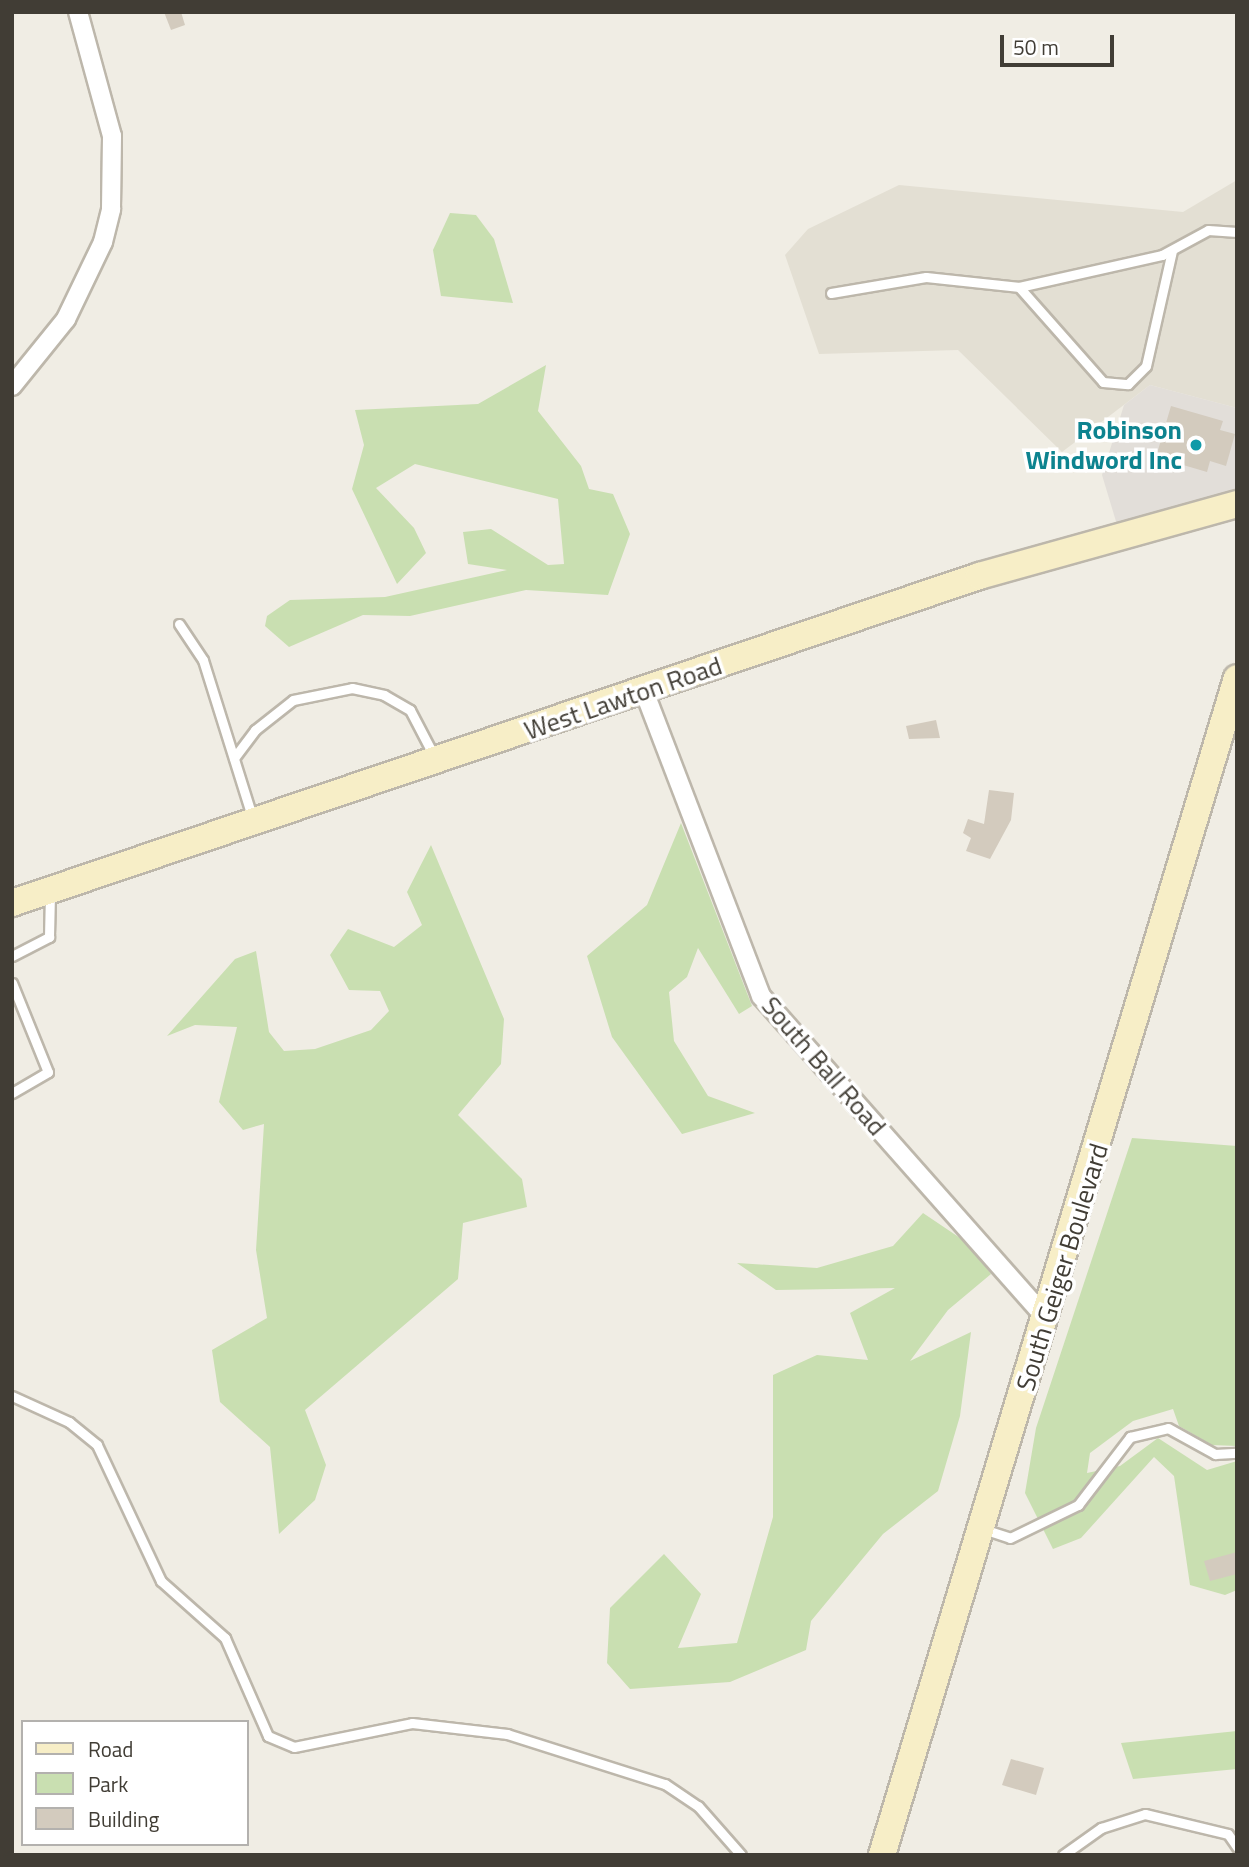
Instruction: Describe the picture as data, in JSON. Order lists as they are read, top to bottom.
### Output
{
  "streets": {
    "street": ["West Lawton Road", "South Ball Road", "South Geiger Boulevard"]
  },
  "crossings": [
    ["West Lawton Road", "South Ball Road"],
    ["South Ball Road", "South Geiger Boulevard"]
  ],
  "places": ["Robinson Windword Inc"],
  "legend": ["Road", "Park", "Building"],
  "scale_bar": "50 m"
}
